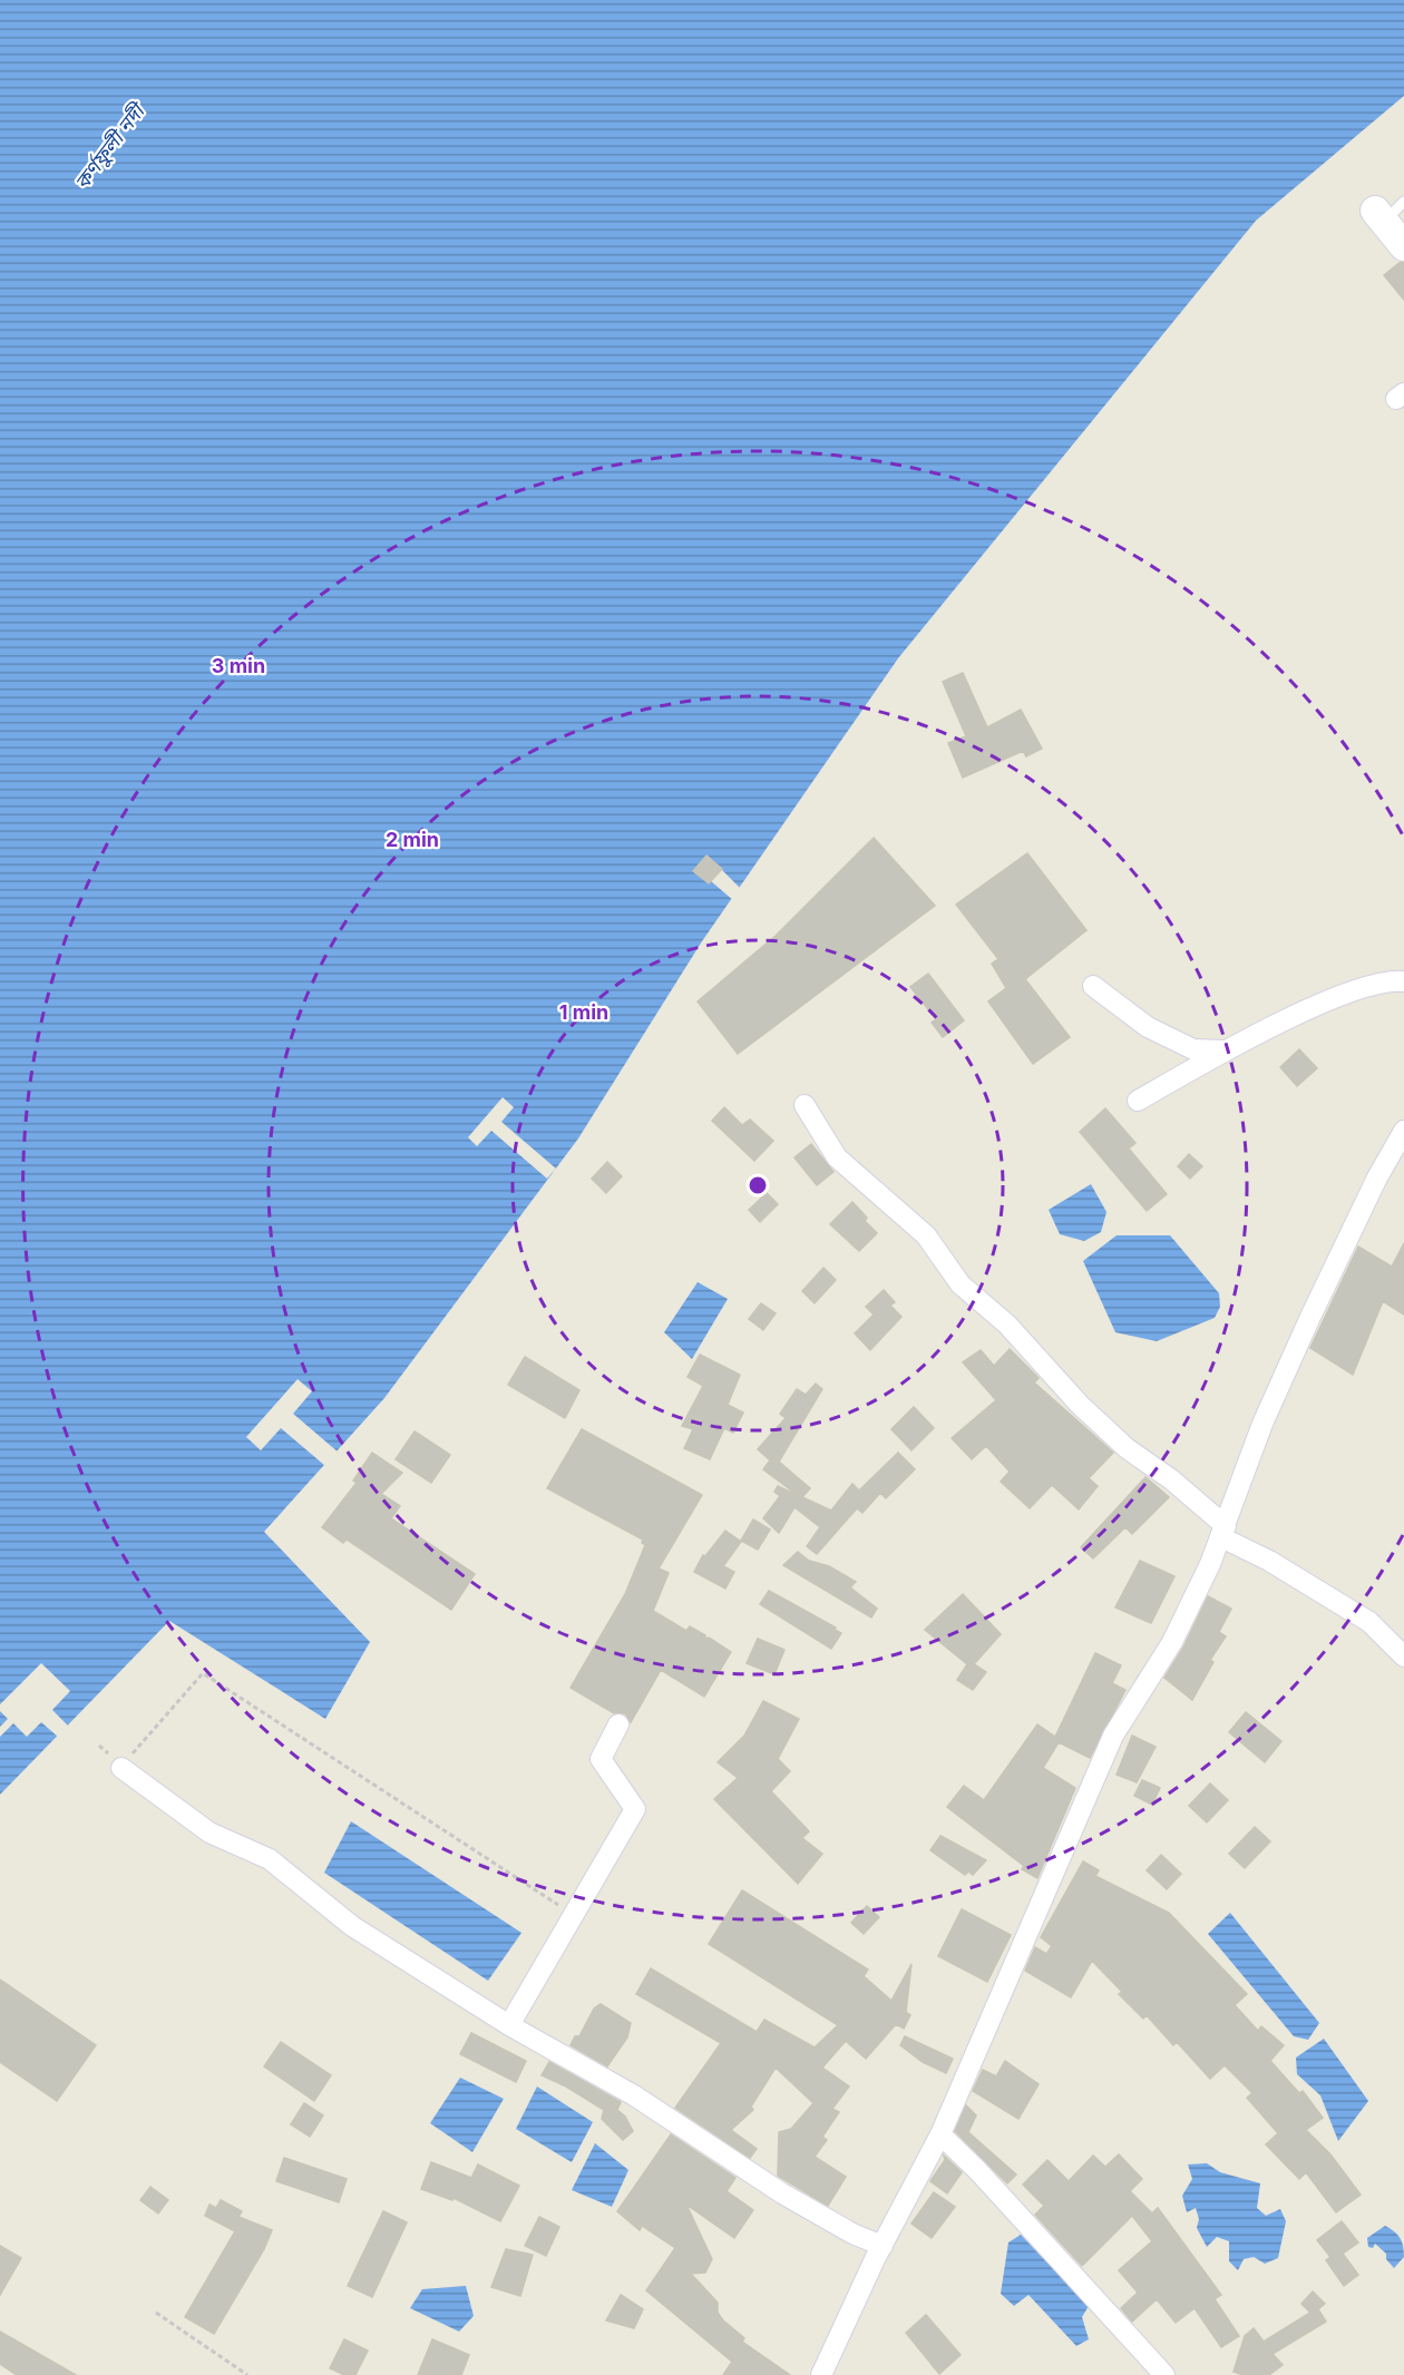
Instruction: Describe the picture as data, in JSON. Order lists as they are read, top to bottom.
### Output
{
  "water": ["কর্ণফুলী নদী"],
  "rings": ["3 min", "2 min", "1 min"]
}
